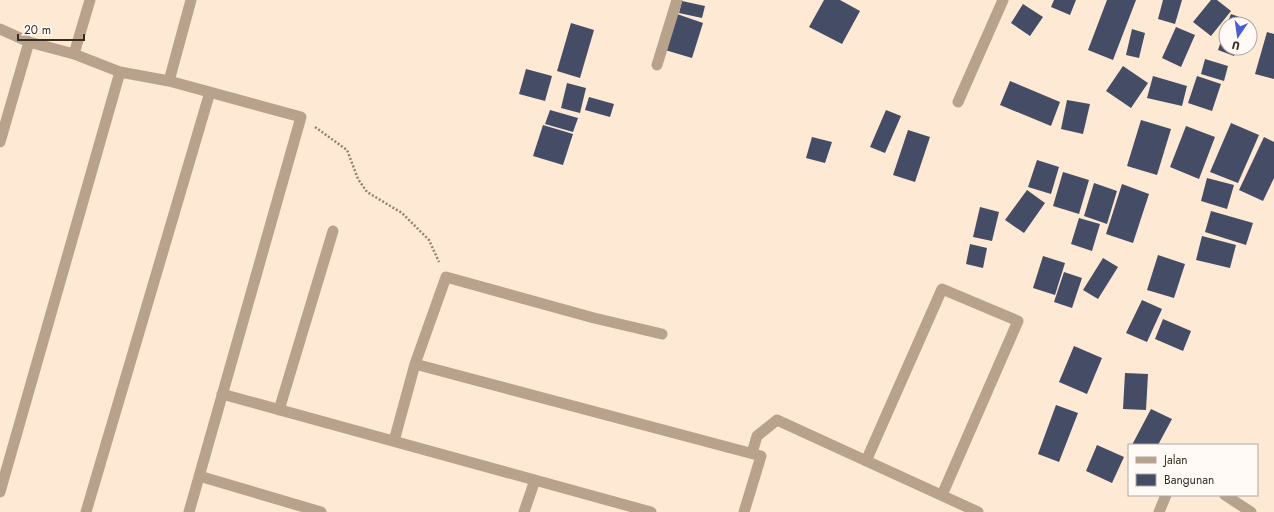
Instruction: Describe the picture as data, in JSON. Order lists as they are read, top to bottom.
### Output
{
  "legend": ["Jalan", "Bangunan"],
  "scale_bar": "20 m",
  "north": "bottom"
}
